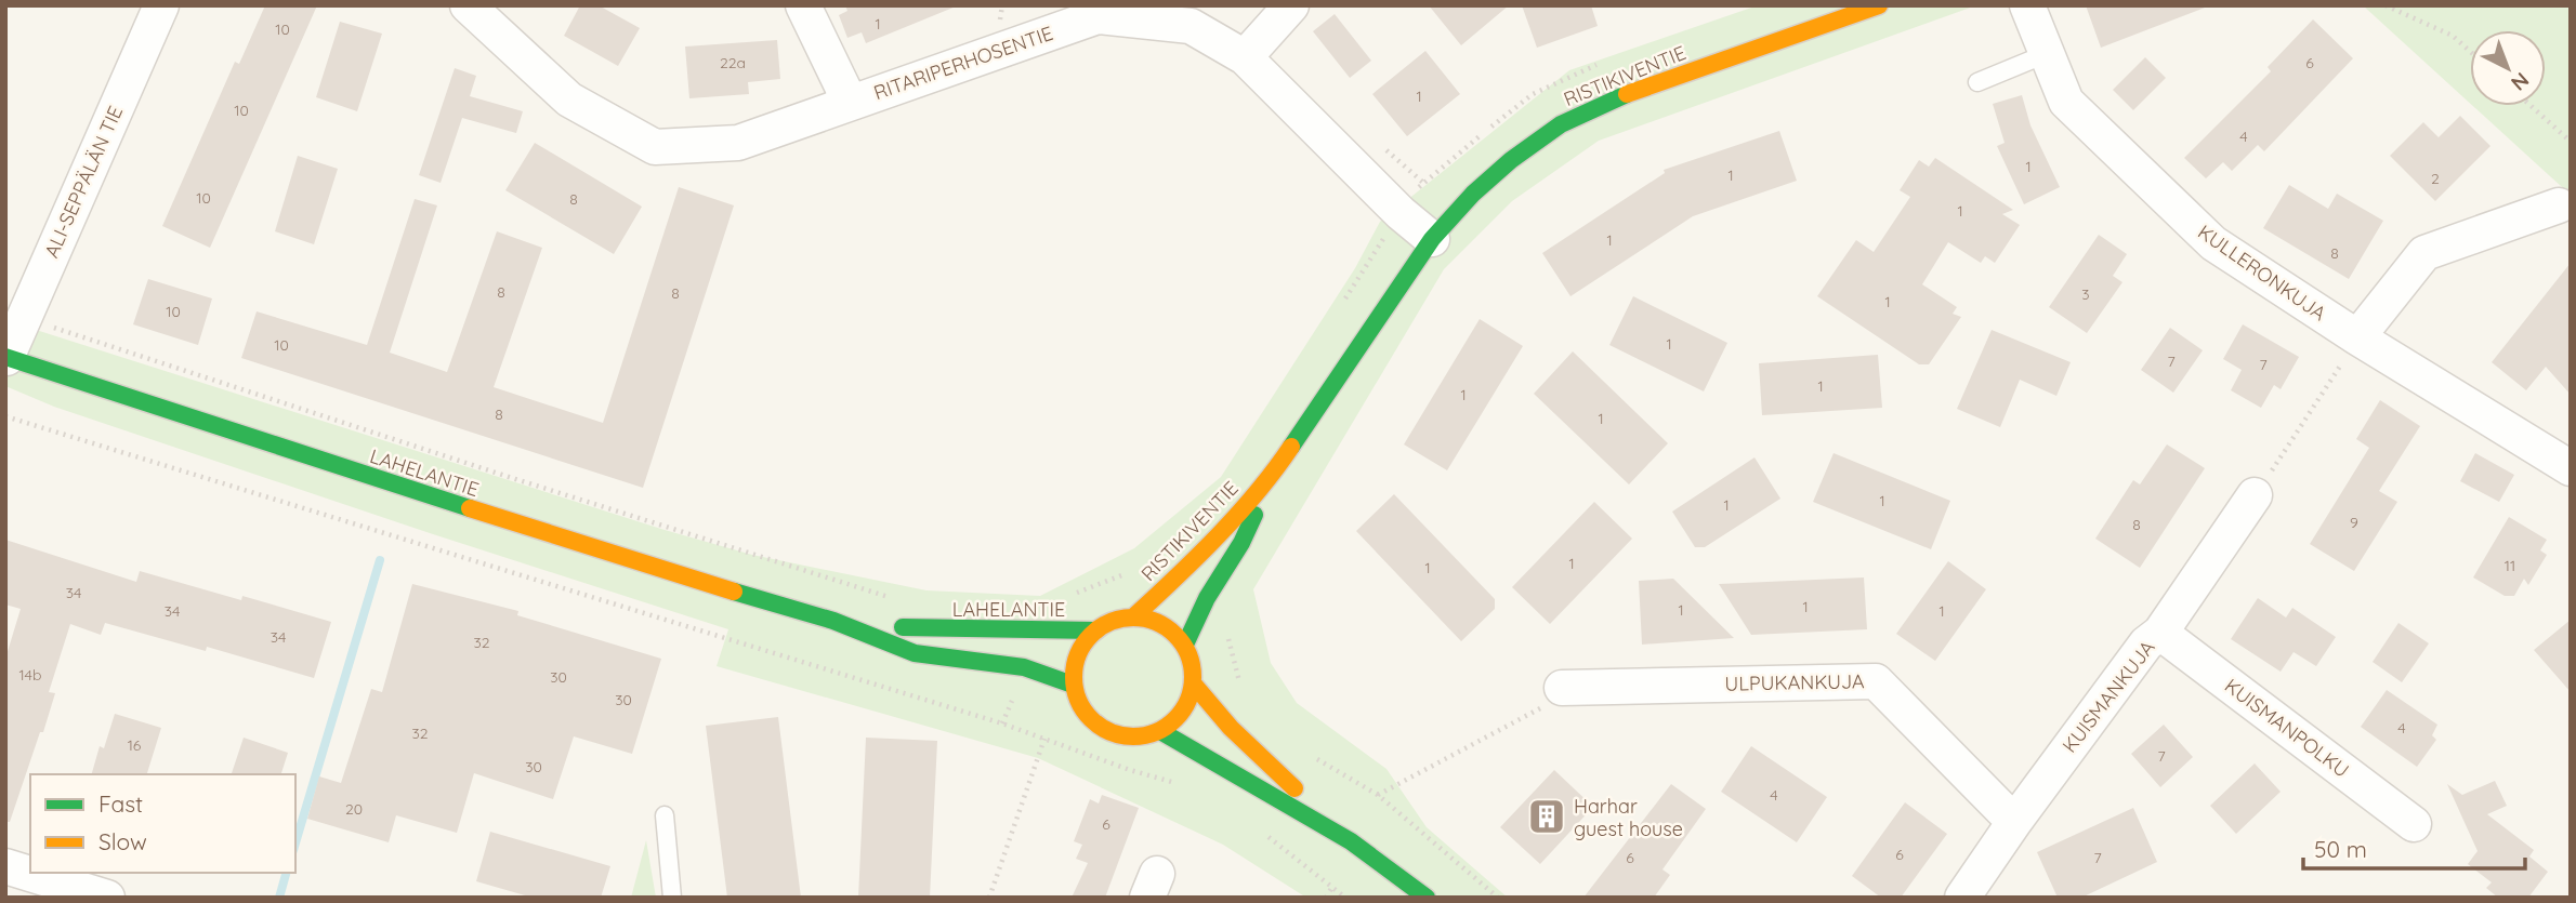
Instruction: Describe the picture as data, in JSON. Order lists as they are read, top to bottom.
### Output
{
  "streets": {
    "main road": ["RISTIKIVENTIE", "LAHELANTIE"],
    "street": [
      "RITARIPERHOSENTIE",
      "ALI-SEPPÄLÄN TIE",
      "KULLERONKUJA",
      "ULPUKANKUJA",
      "KUISMANKUJA",
      "KUISMANPOLKU"
    ]
  },
  "crossings": [
    ["RITARIPERHOSENTIE", "RISTIKIVENTIE"],
    ["RISTIKIVENTIE", "LAHELANTIE"],
    ["ALI-SEPPÄLÄN TIE", "LAHELANTIE"],
    ["ULPUKANKUJA", "KUISMANKUJA"],
    ["KUISMANKUJA", "KUISMANPOLKU"]
  ],
  "places": {
    "building": ["Harhar guest house"]
  },
  "house_numbers": [
    "1",
    "10",
    "22a",
    "6",
    "1",
    "10",
    "4",
    "1",
    "1",
    "2",
    "10",
    "8",
    "1",
    "1",
    "8",
    "8",
    "8",
    "3",
    "1",
    "10",
    "1",
    "10",
    "7",
    "7",
    "1",
    "1",
    "8",
    "1",
    "1",
    "1",
    "9",
    "8",
    "1",
    "11",
    "1",
    "34",
    "1",
    "1",
    "34",
    "1",
    "34",
    "32",
    "14b",
    "30",
    "30",
    "4",
    "32",
    "16",
    "7",
    "30",
    "4",
    "20",
    "6",
    "6",
    "6",
    "7"
  ],
  "legend": ["Fast", "Slow"],
  "scale_bar": "50 m",
  "north": "bottom right"
}
